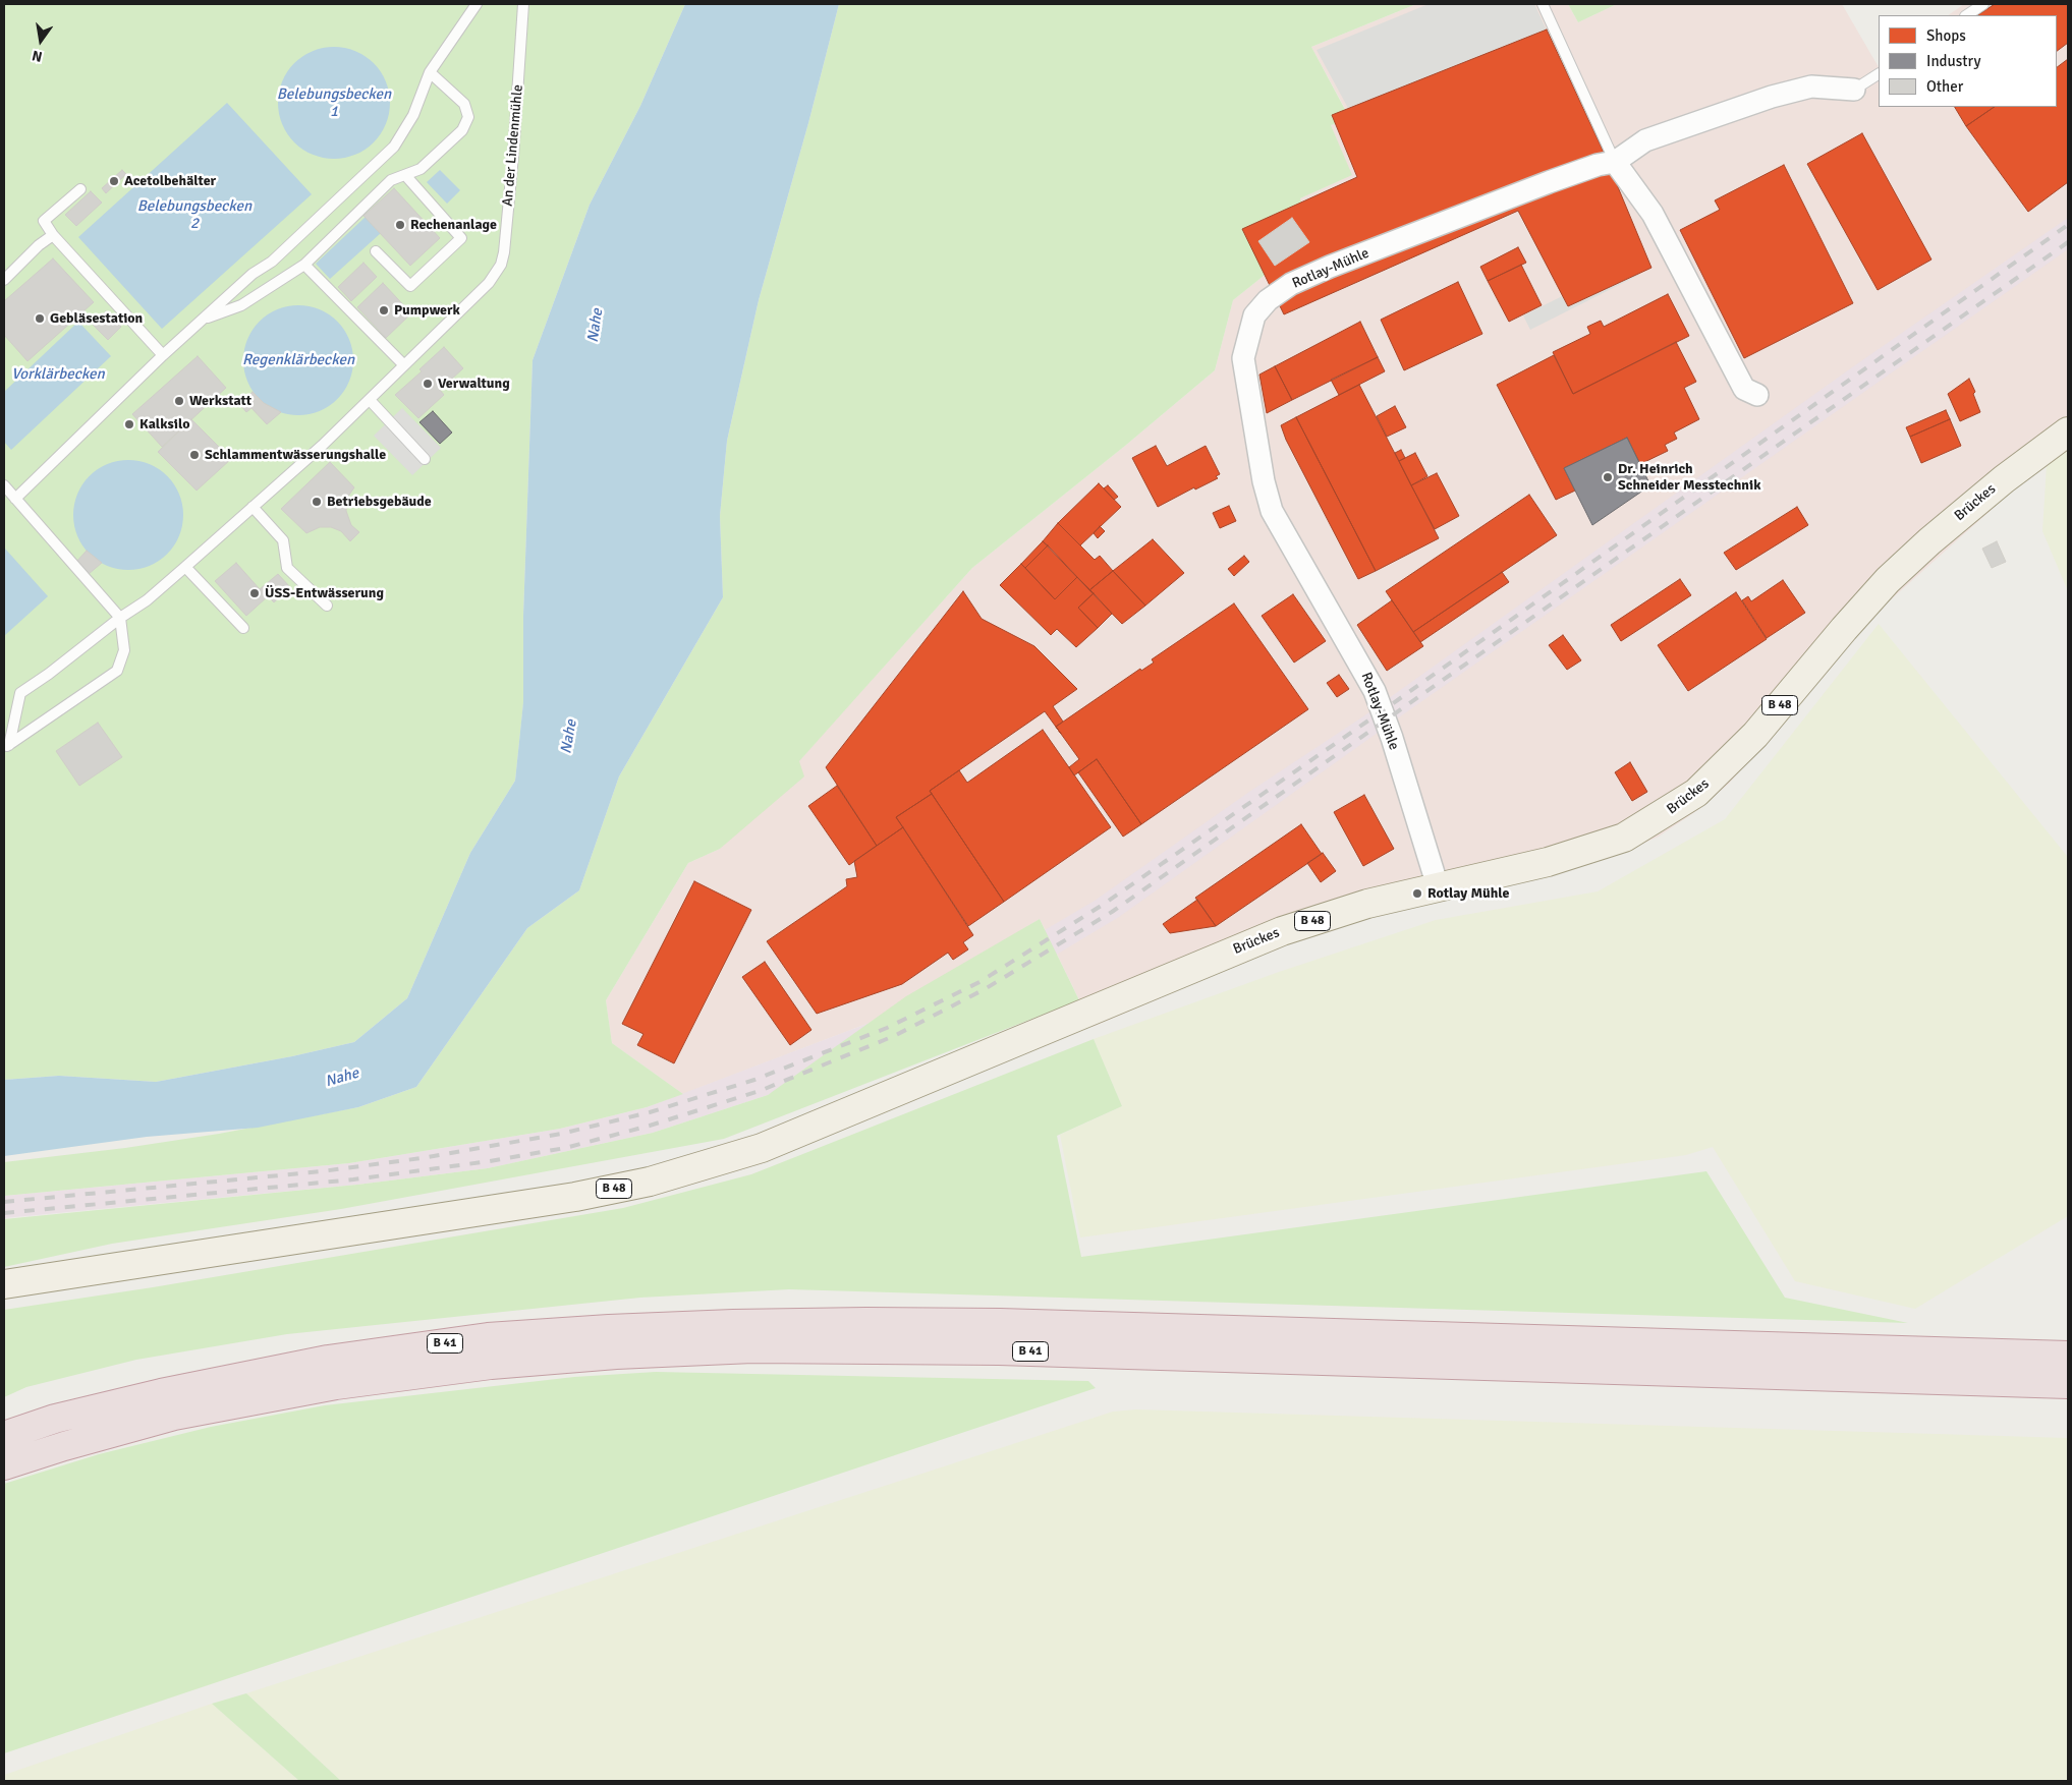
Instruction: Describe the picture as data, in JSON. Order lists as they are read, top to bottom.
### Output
{
  "streets": {
    "highway": ["B 41"],
    "main road": ["Brückes", "B 48"],
    "street": ["Rotlay-Mühle"],
    "lane": ["An der Lindenmühle"]
  },
  "crossings": [
    ["Rotlay-Mühle", "Brückes"]
  ],
  "water": [
    "Belebungsbecken 1",
    "Belebungsbecken 2",
    "Nahe",
    "Regenklärbecken",
    "Vorklärbecken"
  ],
  "places": [
    "Acetolbehälter",
    "Rechenanlage",
    "Pumpwerk",
    "Gebläsestation",
    "Verwaltung",
    "Werkstatt",
    "Kalksilo",
    "Schlammentwässerungshalle",
    "Dr. Heinrich Schneider Messtechnik",
    "Betriebsgebäude",
    "ÜSS-Entwässerung",
    "Rotlay Mühle"
  ],
  "legend": ["Shops", "Industry", "Other"],
  "north": "bottom"
}
